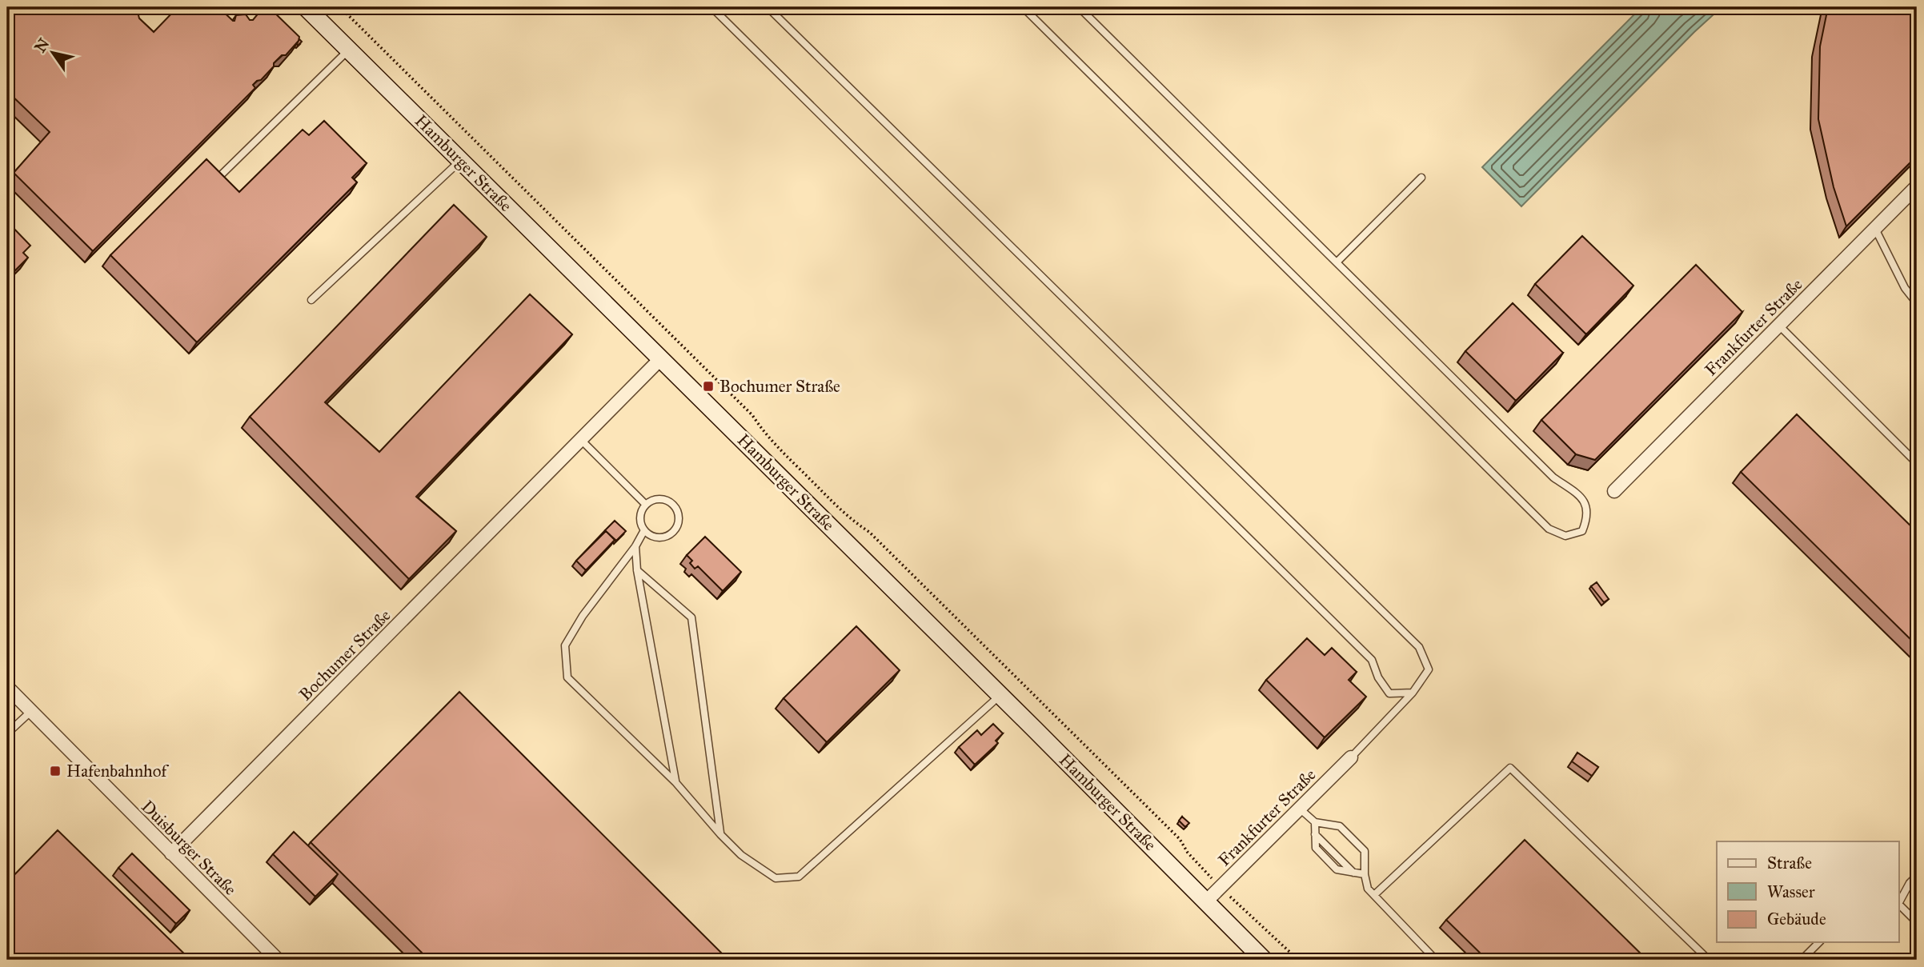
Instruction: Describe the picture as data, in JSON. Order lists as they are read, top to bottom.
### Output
{
  "streets": {
    "street": [
      "Hamburger Straße",
      "Frankfurter Straße",
      "Bochumer Straße",
      "Duisburger Straße"
    ]
  },
  "crossings": [
    ["Hamburger Straße", "Frankfurter Straße"],
    ["Hamburger Straße", "Bochumer Straße"],
    ["Bochumer Straße", "Duisburger Straße"]
  ],
  "places": {
    "transit": ["Bochumer Straße", "Hafenbahnhof"]
  },
  "legend": ["Straße", "Wasser", "Gebäude"],
  "north": "top left"
}
